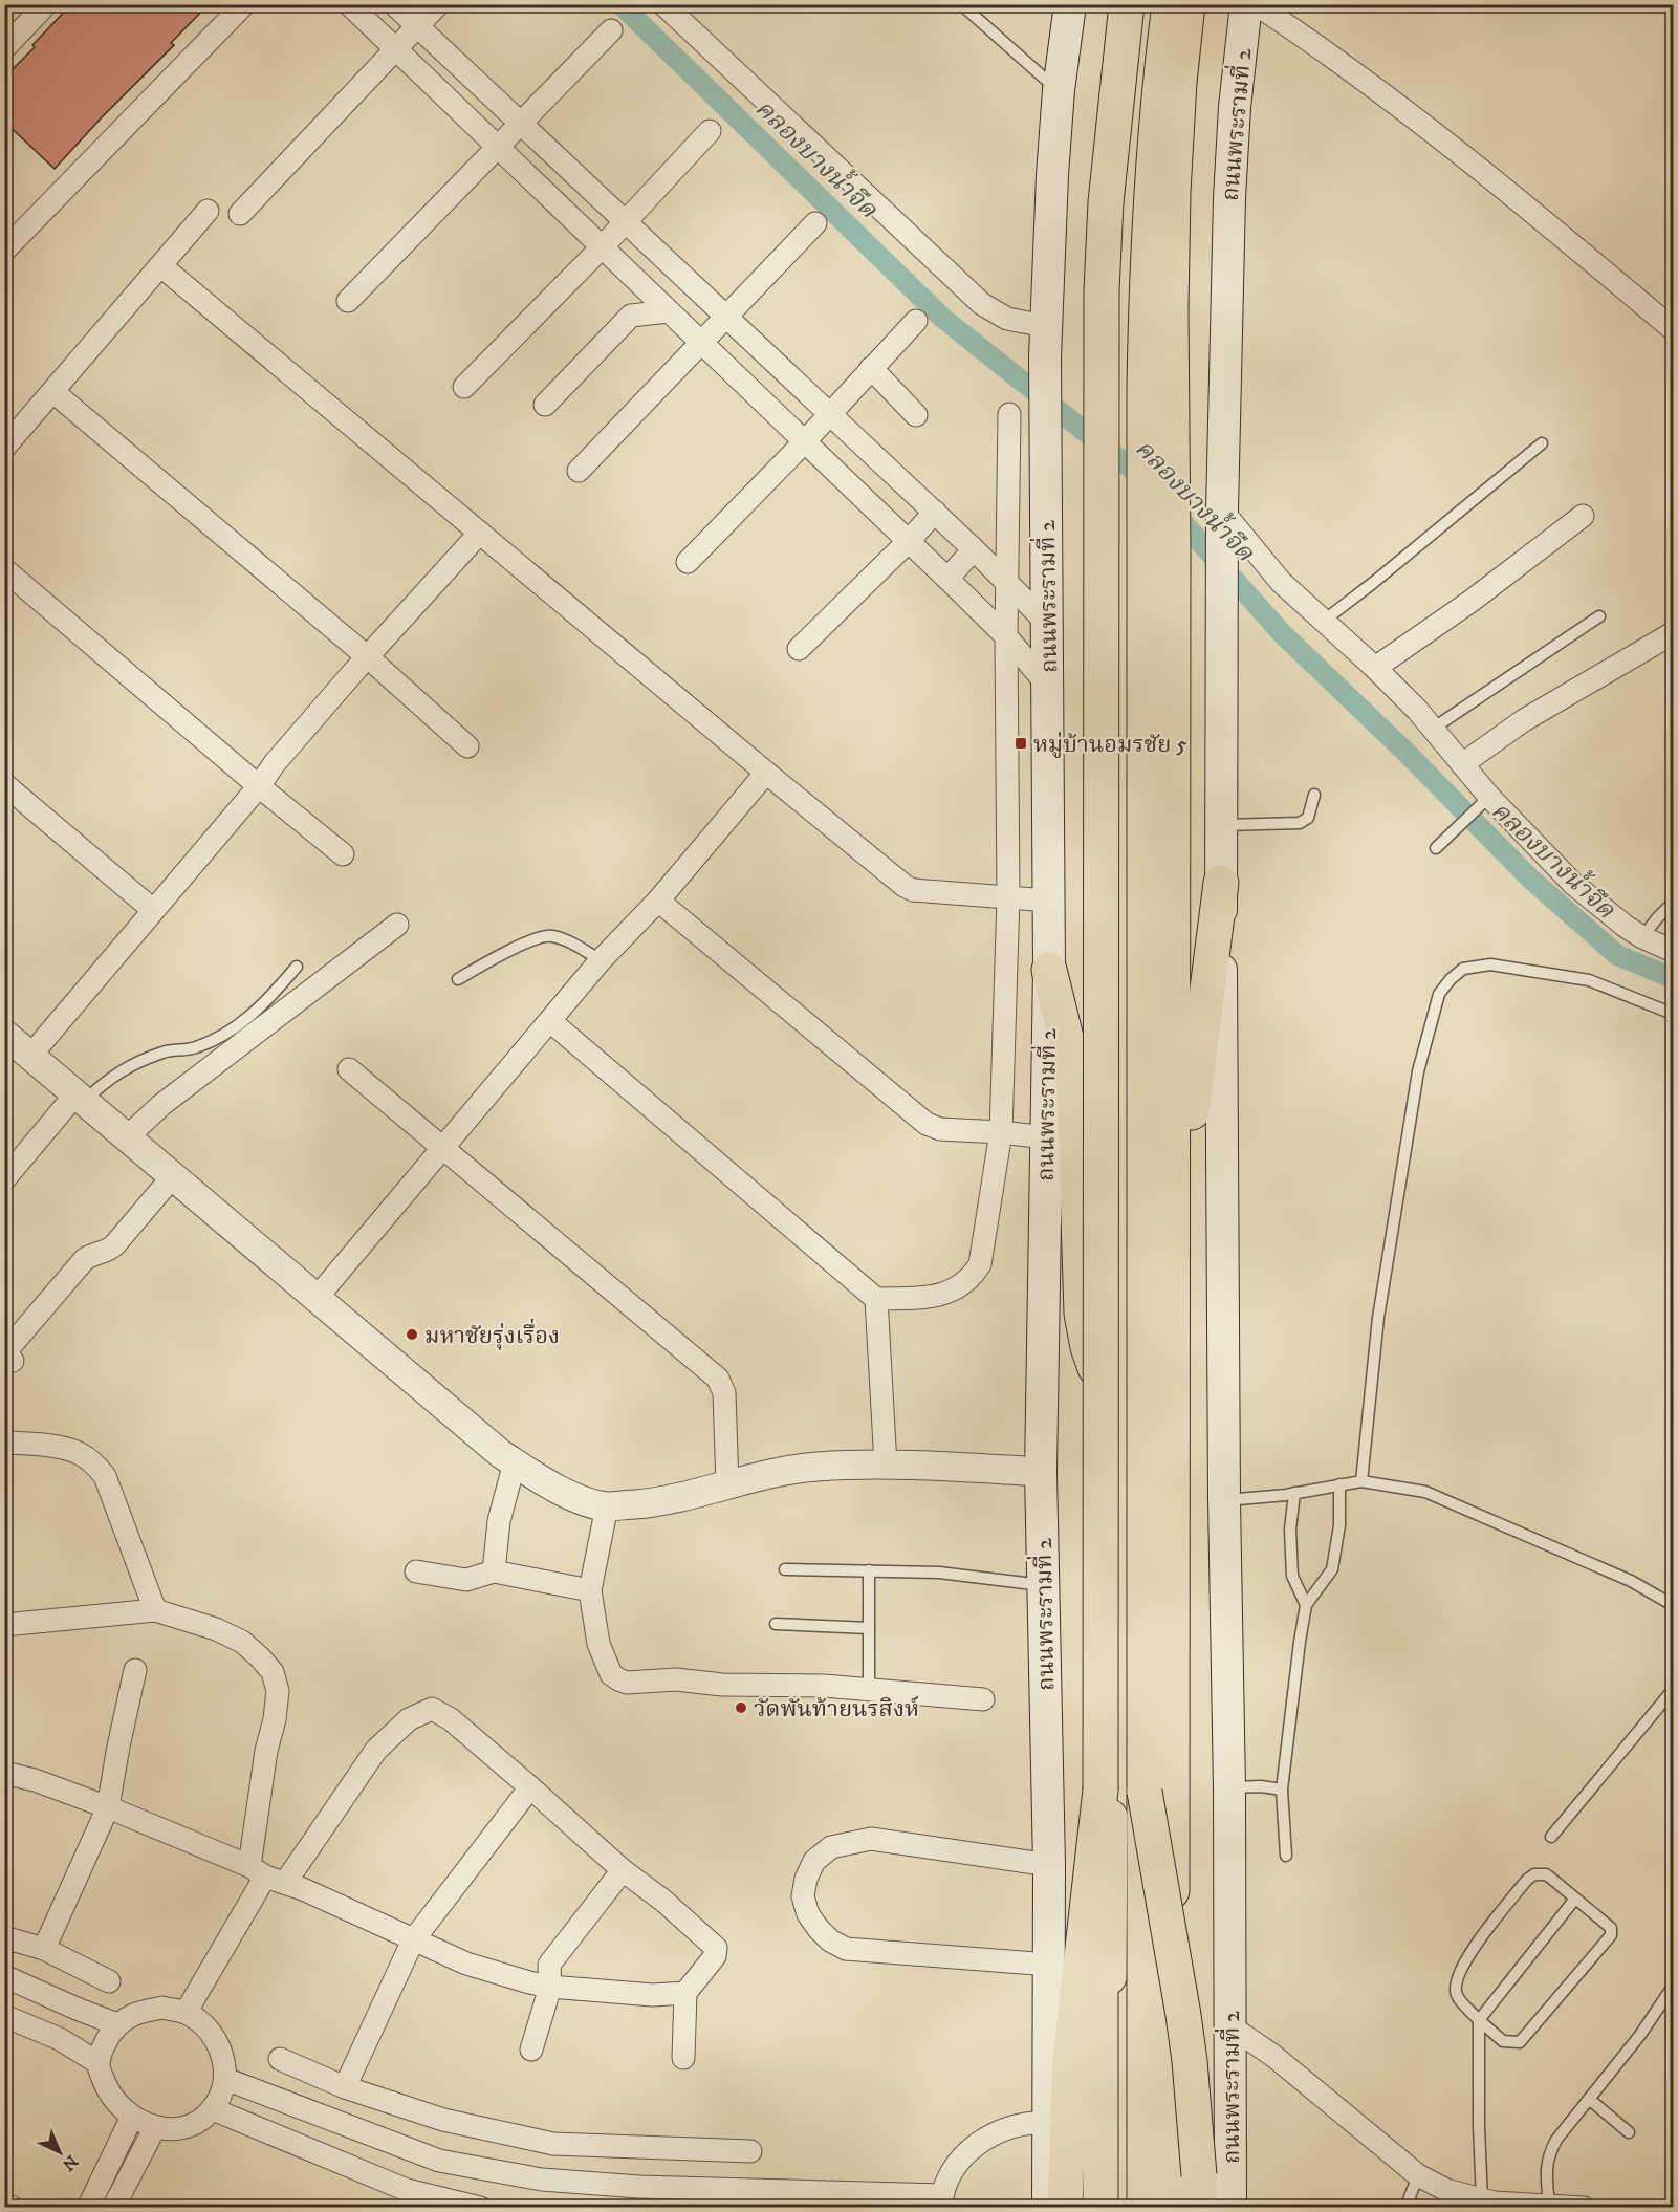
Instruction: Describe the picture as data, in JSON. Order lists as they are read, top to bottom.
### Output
{
  "streets": {
    "main road": ["ถนนพระรามที่ 2"]
  },
  "water": ["คลองบางน้ำจืด"],
  "places": {
    "transit": ["หมู่บ้านอมรชัย 5"],
    "other": ["มหาชัยรุ่งเรื่อง", "วัดพันท้ายนรสิงห์"]
  },
  "north": "bottom right"
}
